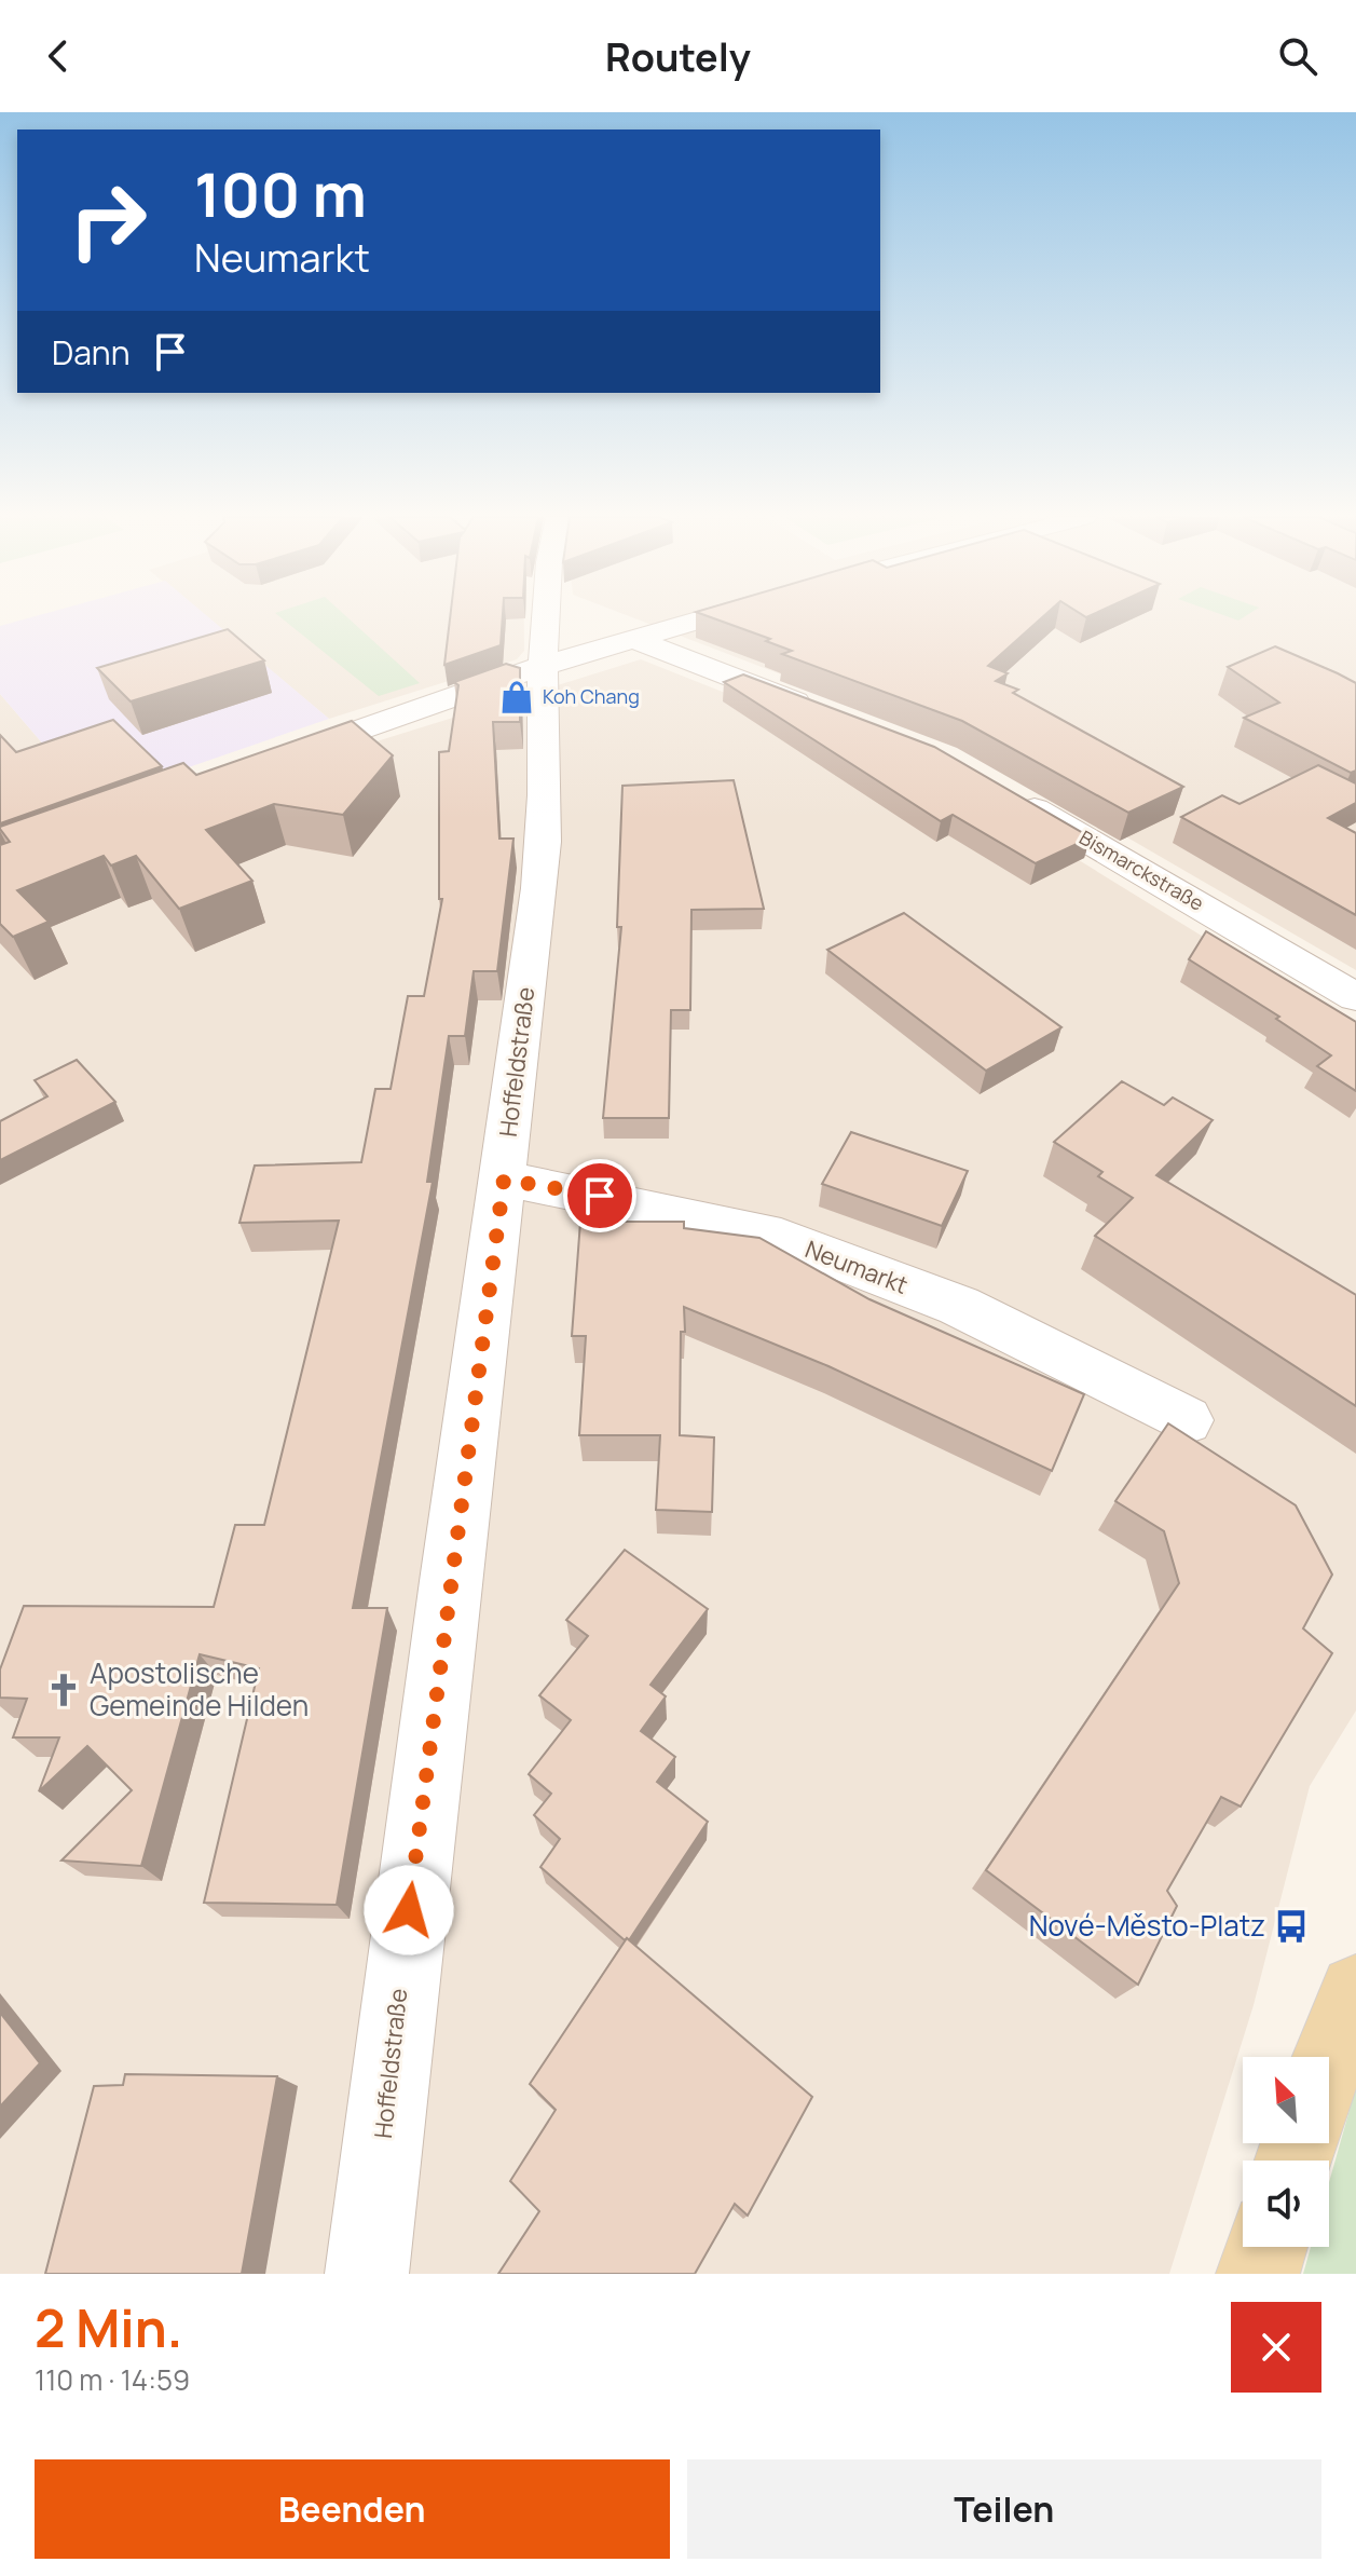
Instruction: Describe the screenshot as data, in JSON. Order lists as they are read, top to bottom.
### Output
{
  "streets": {
    "street": ["Bismarckstraße", "Hoffeldstraße", "Neumarkt"]
  },
  "crossings": [
    ["Hoffeldstraße", "Neumarkt"]
  ],
  "places": {
    "shop": ["Koh Chang"],
    "church": ["Apostolische Gemeinde Hilden"],
    "bus stop": ["Nové-Město-Platz"]
  },
  "north": "top left",
  "page": {
    "header": "Routely",
    "turn": ["100 m", "Neumarkt"],
    "then": "Dann",
    "heading": ["2 Min.", "110 m · 14:59"],
    "buttons": ["Beenden", "Teilen"]
  }
}
